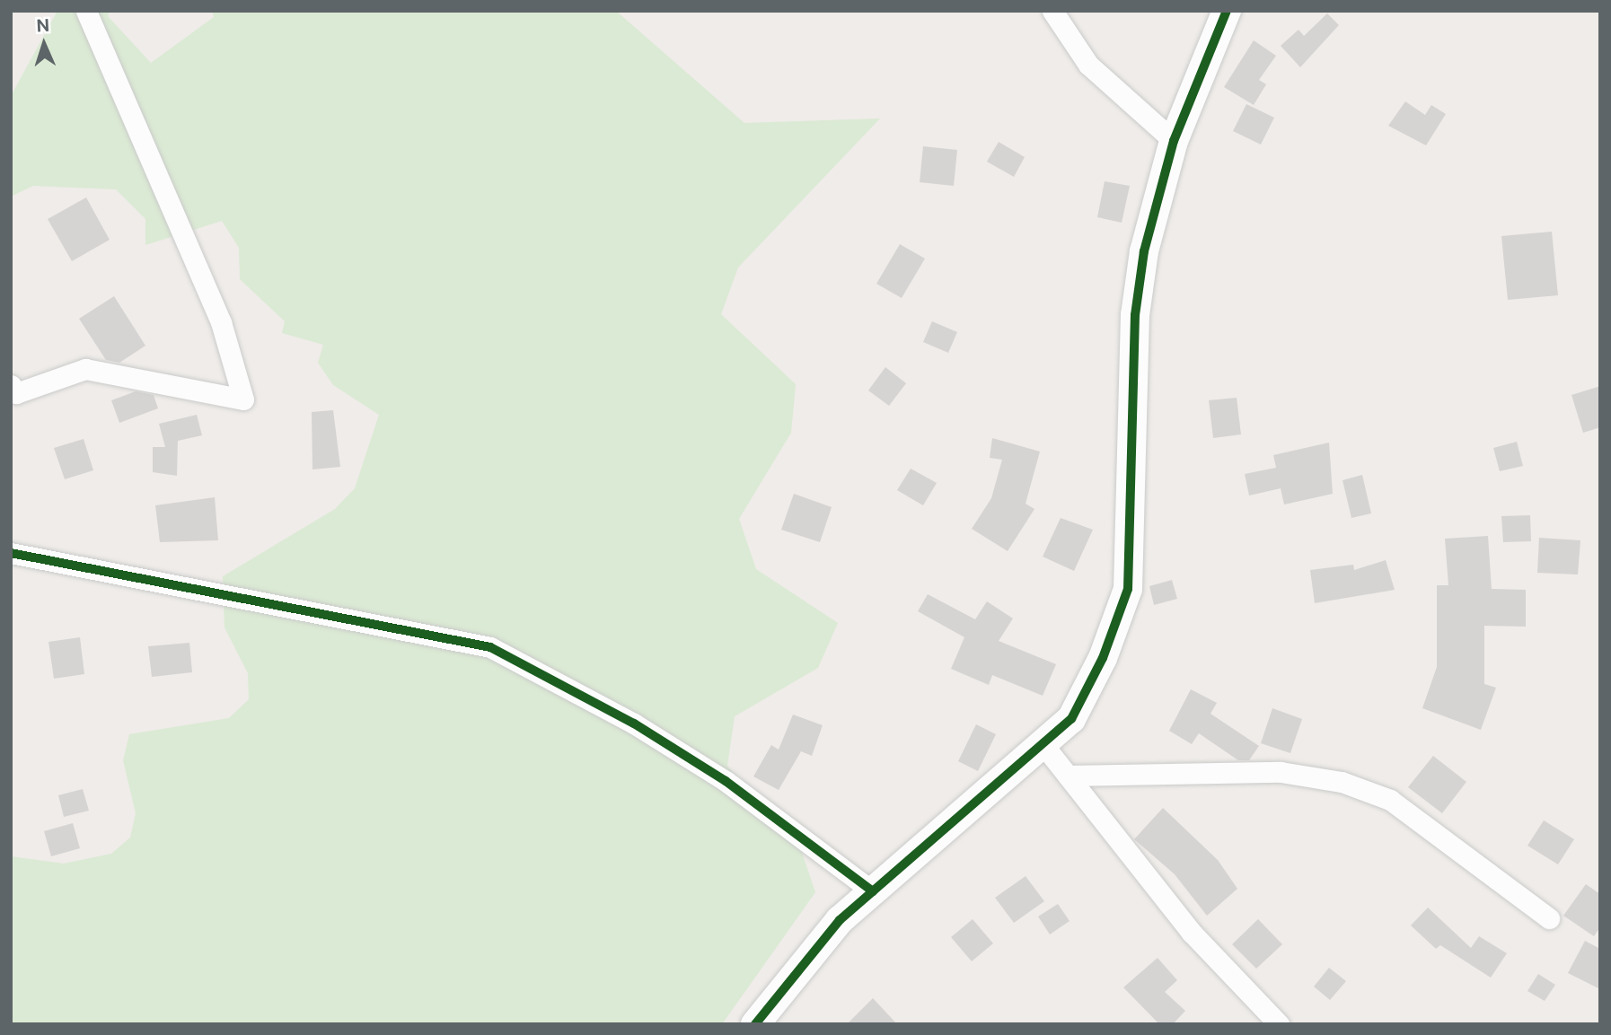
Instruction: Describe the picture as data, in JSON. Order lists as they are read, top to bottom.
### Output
{
  "north": "top"
}
